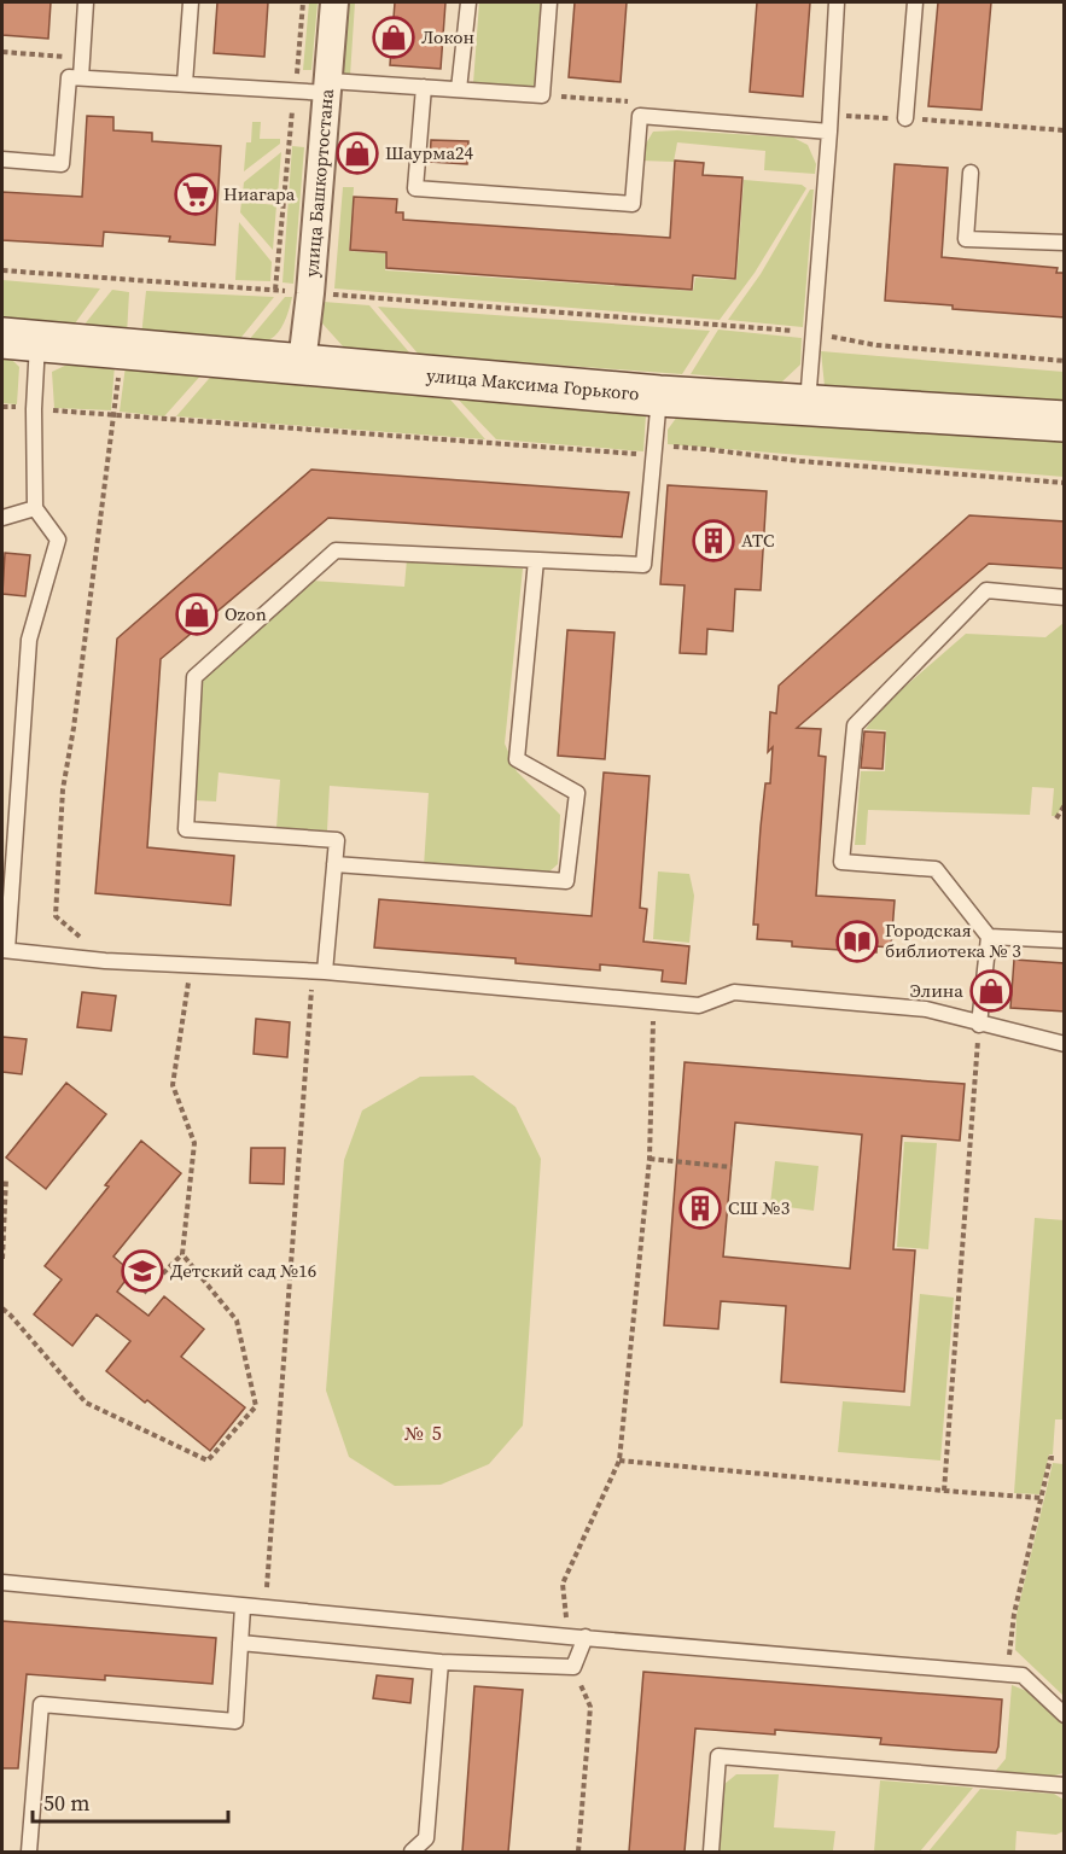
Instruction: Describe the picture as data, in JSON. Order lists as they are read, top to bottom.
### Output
{
  "streets": {
    "main road": ["улица Максима Горького"],
    "street": ["улица Башкортостана"]
  },
  "crossings": [
    ["улица Башкортостана", "улица Максима Горького"]
  ],
  "districts": ["№ 5"],
  "places": {
    "shop": [
      "Локон",
      "Шаурма24",
      "Ozon",
      "Элина"
    ],
    "supermarket": ["Ниагара"],
    "building": ["АТС", "СШ №3"],
    "library": ["Городская библиотека № 3"],
    "school or university": ["Детский сад №16"]
  },
  "scale_bar": "50 m"
}
